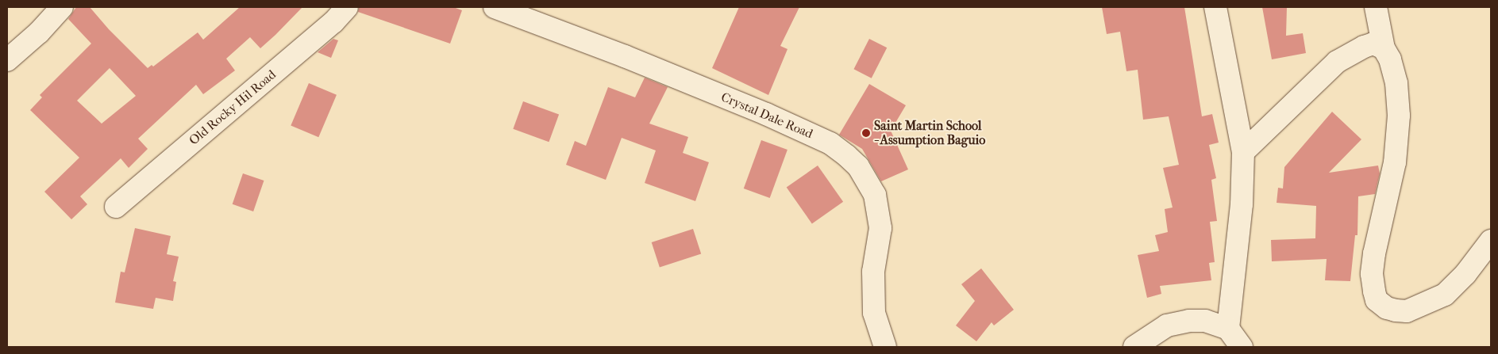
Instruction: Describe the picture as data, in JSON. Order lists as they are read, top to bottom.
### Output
{
  "streets": {
    "street": ["Old Rocky Hil Road", "Crystal Dale Road"]
  },
  "places": ["Saint Martin School - Assumption Baguio"]
}
